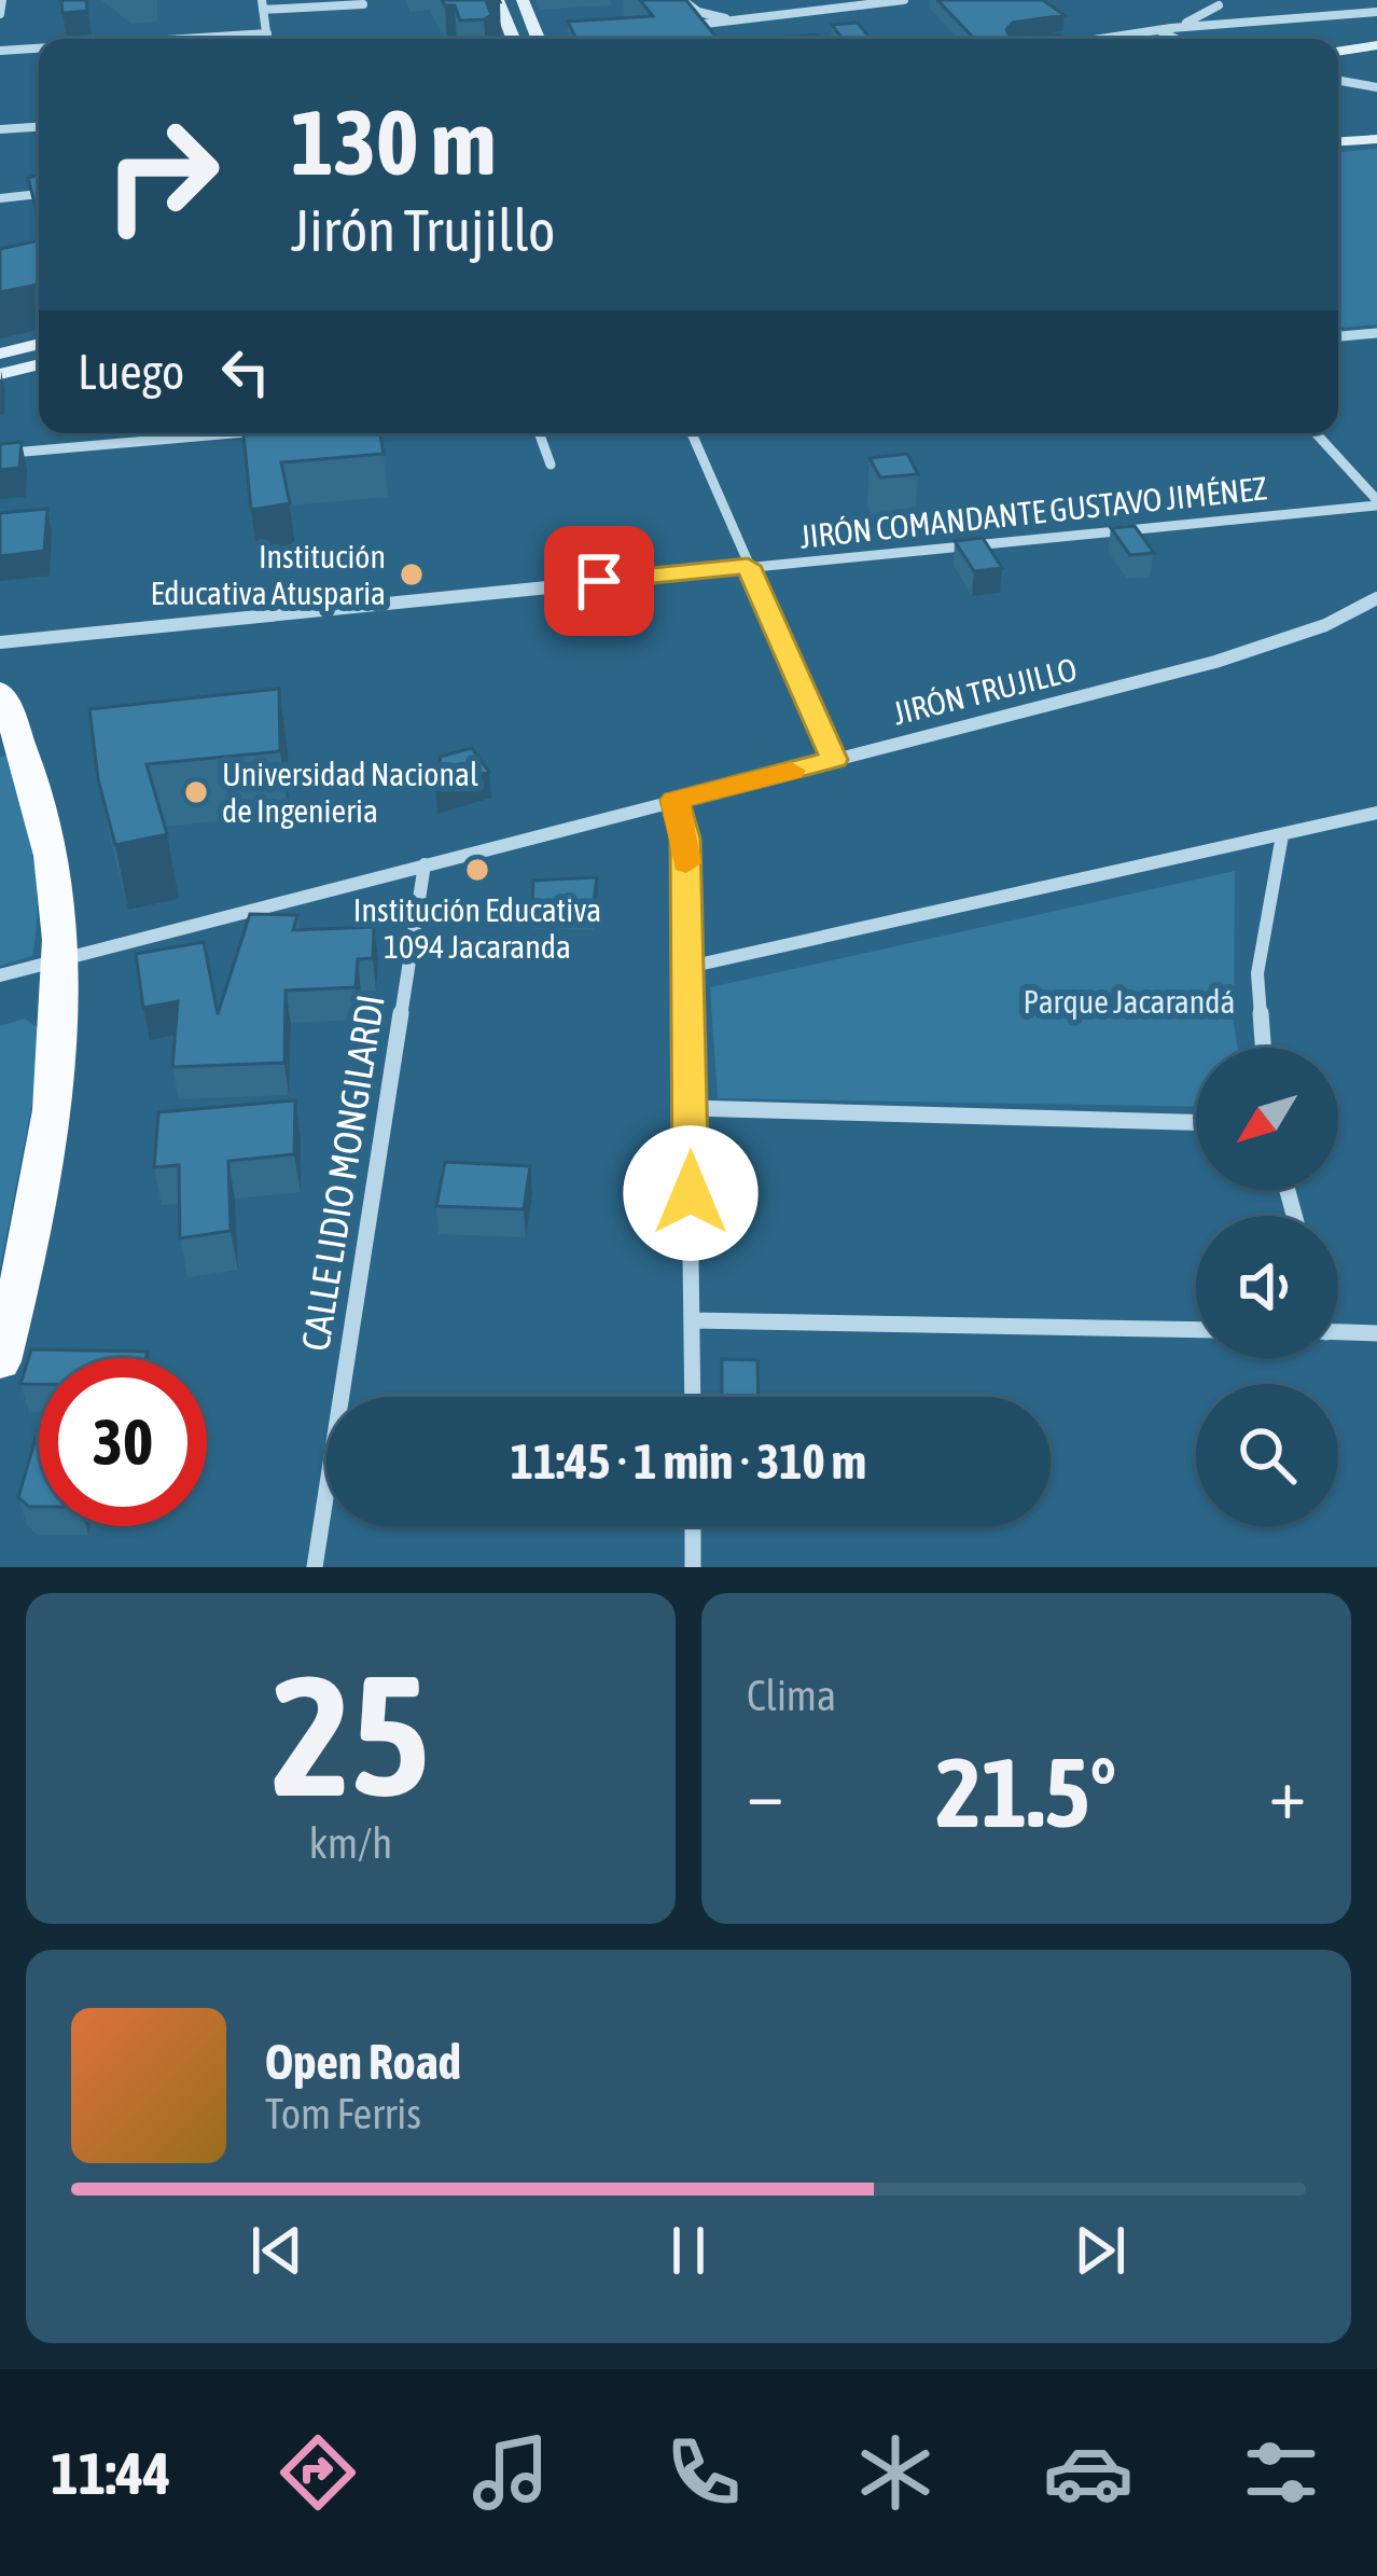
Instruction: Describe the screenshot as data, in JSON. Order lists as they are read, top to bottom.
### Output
{
  "streets": {
    "street": ["JIRÓN COMANDANTE GUSTAVO JIMÉNEZ", "JIRÓN TRUJILLO", "CALLE LIDIO MONGILARDI"]
  },
  "crossings": [
    ["JIRÓN TRUJILLO", "CALLE LIDIO MONGILARDI"]
  ],
  "parks": ["Parque Jacarandá"],
  "places": ["Institución Educativa Atusparia", "Universidad Nacional de Ingenieria", "Institución Educativa 1094 Jacaranda"],
  "north": "bottom left",
  "page": {
    "turn": ["130 m", "Jirón Trujillo"],
    "then": "Luego",
    "limit": "30",
    "trip": "11:45 · 1 min · 310 m",
    "tile": [
      ["25", "km/h"],
      "Clima"
    ],
    "heat": ["−", "21.5°", "+"],
    "song": ["Open Road", "Tom Ferris"],
    "tabs": "11:44"
  }
}
